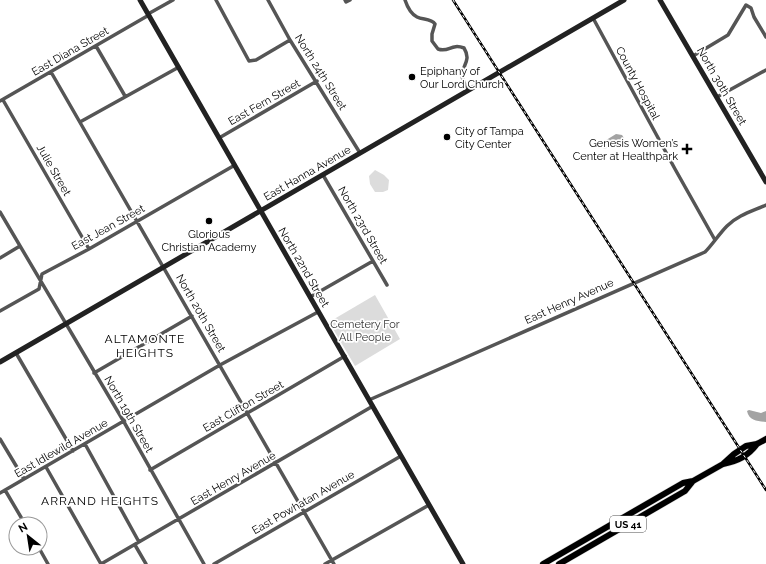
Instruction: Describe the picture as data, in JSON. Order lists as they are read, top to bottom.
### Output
{
  "streets": {
    "main road": ["US 41"],
    "street": [
      "East Diana Street",
      "North 24th Street",
      "County Hospital",
      "North 30th Street",
      "East Fern Street",
      "Julie Street",
      "East Hanna Avenue",
      "North 23rd Street",
      "East Jean Street",
      "North 22nd Street",
      "East Henry Avenue",
      "North 20th Street",
      "East Clifton Street",
      "North 19th Street",
      "East Idlewild Avenue",
      "East Powhatan Avenue"
    ]
  },
  "crossings": [
    ["East Diana Street", "Julie Street"],
    ["East Diana Street", "North 22nd Street"],
    ["East Diana Street", "North 20th Street"],
    ["North 24th Street", "East Fern Street"],
    ["North 24th Street", "East Hanna Avenue"],
    ["County Hospital", "East Hanna Avenue"],
    ["County Hospital", "East Henry Avenue"],
    ["East Fern Street", "North 22nd Street"],
    ["Julie Street", "East Jean Street"],
    ["East Hanna Avenue", "North 23rd Street"],
    ["East Hanna Avenue", "North 22nd Street"],
    ["East Hanna Avenue", "North 20th Street"],
    ["East Hanna Avenue", "North 19th Street"],
    ["East Jean Street", "North 22nd Street"],
    ["East Jean Street", "North 20th Street"],
    ["East Jean Street", "North 19th Street"],
    ["North 22nd Street", "East Henry Avenue"],
    ["North 22nd Street", "East Clifton Street"],
    ["North 22nd Street", "East Idlewild Avenue"],
    ["North 22nd Street", "East Powhatan Avenue"],
    ["East Henry Avenue", "North 20th Street"],
    ["East Henry Avenue", "North 19th Street"],
    ["North 20th Street", "East Clifton Street"],
    ["North 20th Street", "East Idlewild Avenue"],
    ["North 20th Street", "East Powhatan Avenue"],
    ["East Clifton Street", "North 19th Street"],
    ["North 19th Street", "East Idlewild Avenue"]
  ],
  "districts": ["ALTAMONTE HEIGHTS", "ARRAND HEIGHTS"],
  "parks": ["Cemetery For All People"],
  "places": {
    "other": ["Epiphany of Our Lord Church", "City of Tampa City Center", "Glorious Christian Academy"],
    "health": ["Genesis Women’s Center at Healthpark"]
  },
  "north": "top left"
}
